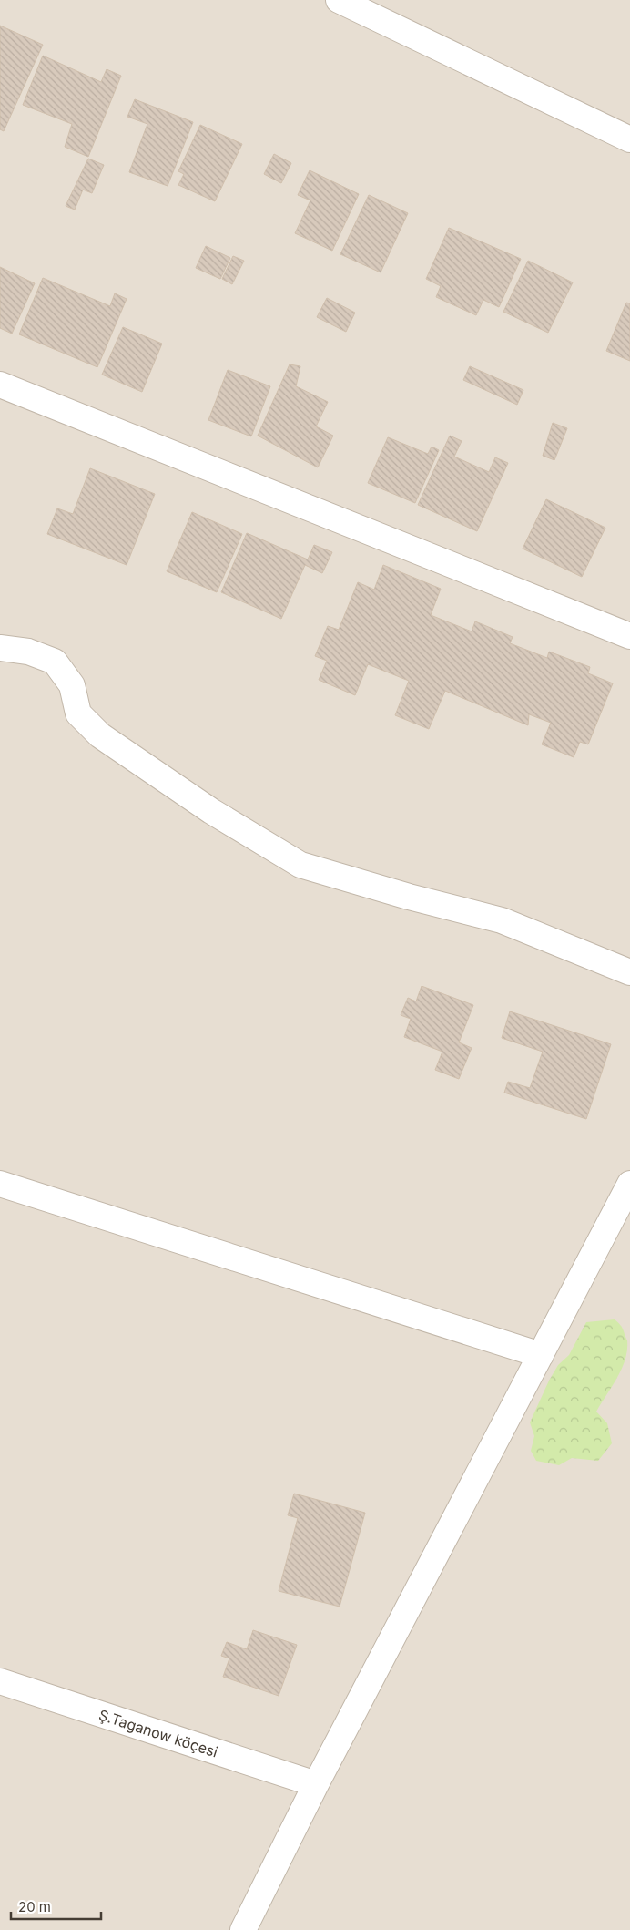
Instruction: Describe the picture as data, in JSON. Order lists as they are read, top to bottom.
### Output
{
  "streets": {
    "street": ["Ş.Taganow köçesi"]
  },
  "scale_bar": "20 m"
}
